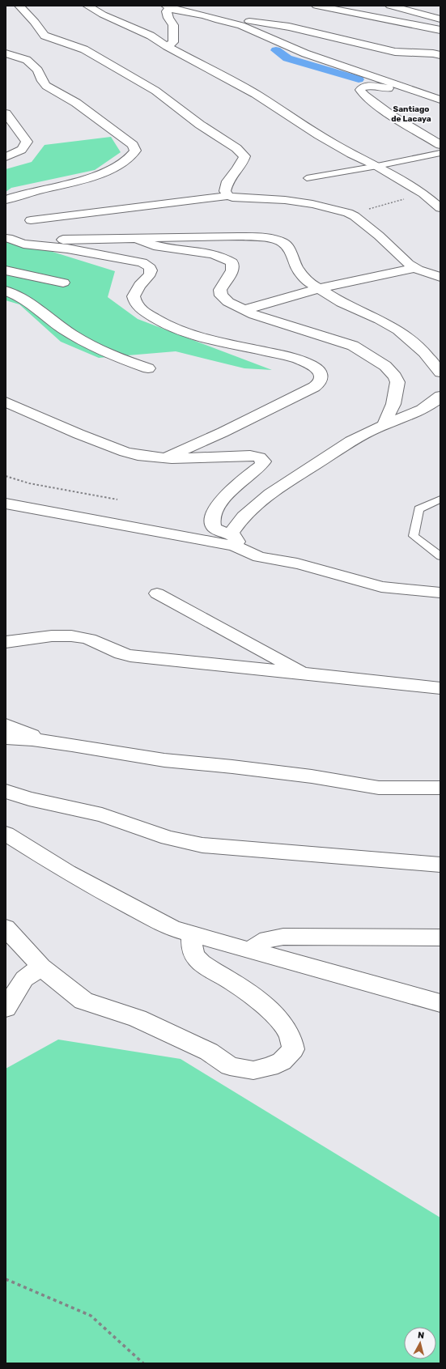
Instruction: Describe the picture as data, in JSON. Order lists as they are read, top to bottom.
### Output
{
  "districts": ["Santiago de Lacaya"],
  "north": "top"
}
